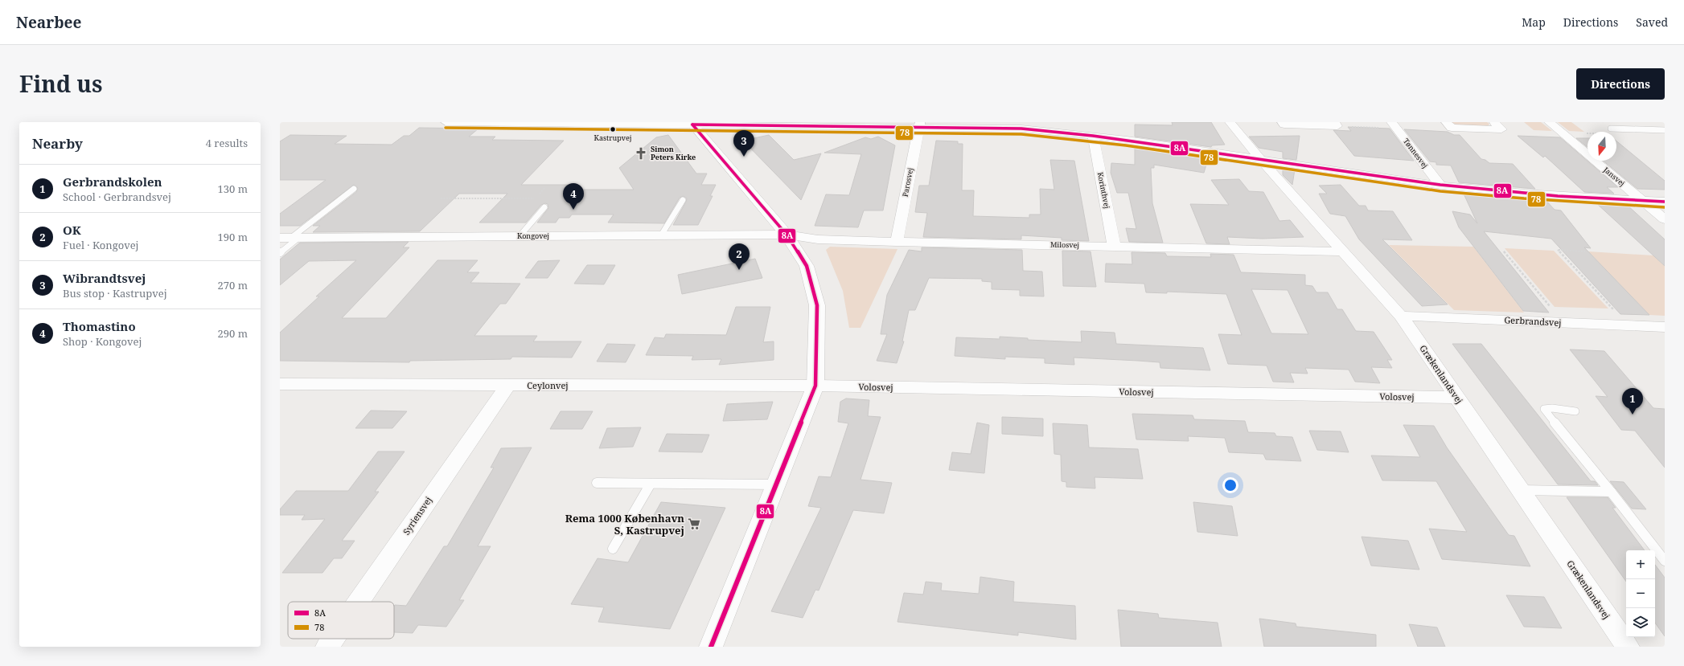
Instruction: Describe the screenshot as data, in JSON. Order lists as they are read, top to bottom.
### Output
{
  "streets": {
    "street": [
      "Tønnesvej",
      "Jansvej",
      "Parosvej",
      "Korinthvej",
      "Kongovej",
      "Milosvej",
      "Gerbrandsvej",
      "Grækenlandsvej",
      "Ceylonvej",
      "Volosvej",
      "Syriensvej"
    ]
  },
  "crossings": [
    ["Parosvej", "Milosvej"],
    ["Korinthvej", "Milosvej"],
    ["Kongovej", "Milosvej"],
    ["Milosvej", "Grækenlandsvej"],
    ["Gerbrandsvej", "Grækenlandsvej"],
    ["Grækenlandsvej", "Volosvej"],
    ["Ceylonvej", "Volosvej"],
    ["Ceylonvej", "Syriensvej"]
  ],
  "places": {
    "other": ["Kastrupvej"],
    "church": ["Simon Peters Kirke"],
    "supermarket": ["Rema 1000 København S, Kastrupvej"]
  },
  "lines": ["transit line 8A", "transit line 78"],
  "legend": ["8A", "78"],
  "north": "bottom",
  "page": {
    "header": "Nearbee",
    "nav": ["Map", "Directions", "Saved"],
    "title": "Find us",
    "buttons": "Directions",
    "heading": ["Nearby", "4 results"],
    "pins": [
      "3",
      "4",
      "2",
      "1"
    ],
    "list": [
      {
        "mark": "1",
        "name": "Gerbrandskolen",
        "note": "School · Gerbrandsvej",
        "value": "130 m"
      },
      {
        "mark": "2",
        "name": "OK",
        "note": "Fuel · Kongovej",
        "value": "190 m"
      },
      {
        "mark": "3",
        "name": "Wibrandtsvej",
        "note": "Bus stop · Kastrupvej",
        "value": "270 m"
      },
      {
        "mark": "4",
        "name": "Thomastino",
        "note": "Shop · Kongovej",
        "value": "290 m"
      }
    ],
    "map_buttons": ["+", "−"]
  }
}
